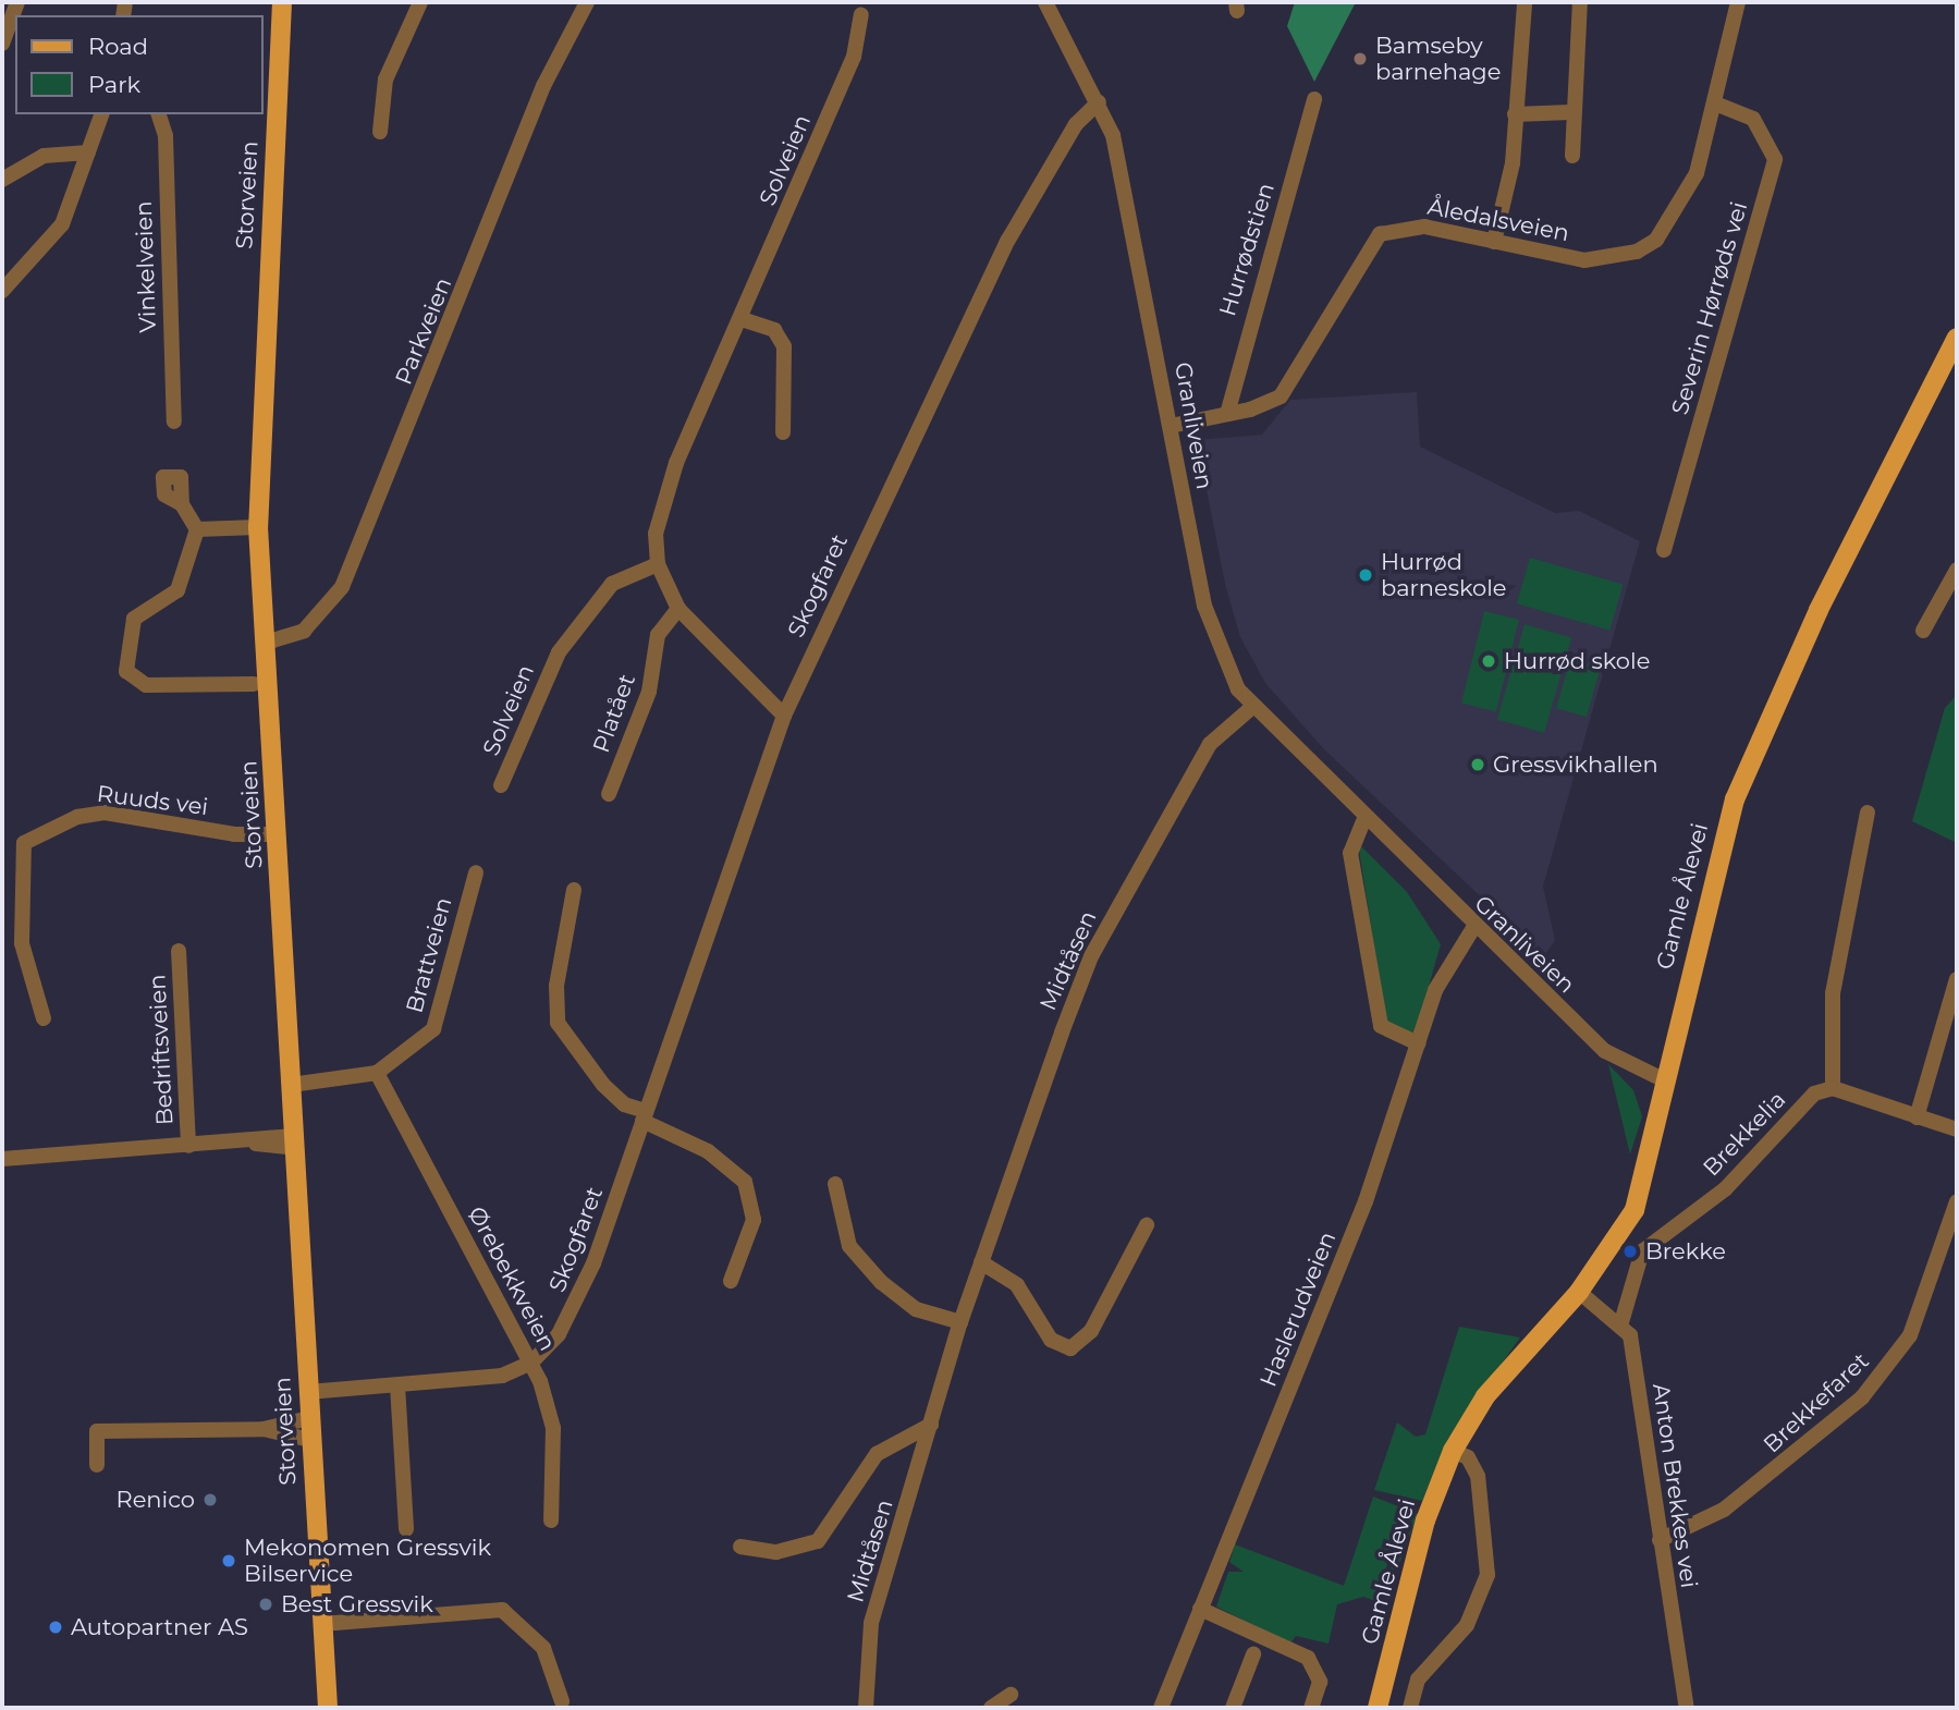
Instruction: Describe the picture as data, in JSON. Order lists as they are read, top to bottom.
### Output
{
  "streets": {
    "main road": ["Storveien", "Gamle Ålevei"],
    "street": [
      "Solveien",
      "Åledalsveien",
      "Hurrødstien",
      "Vinkelveien",
      "Severin Hørrøds vei",
      "Parkveien",
      "Granliveien",
      "Skogfaret",
      "Platået",
      "Ruuds vei",
      "Brattveien",
      "Midtåsen",
      "Bedriftsveien",
      "Brekkelia",
      "Ørebekkveien",
      "Haslerudveien",
      "Brekkefaret",
      "Anton Brekkes vei"
    ]
  },
  "crossings": [
    ["Solveien", "Skogfaret"],
    ["Solveien", "Platået"],
    ["Storveien", "Parkveien"],
    ["Storveien", "Ruuds vei"],
    ["Storveien", "Bedriftsveien"],
    ["Åledalsveien", "Hurrødstien"],
    ["Åledalsveien", "Severin Hørrøds vei"],
    ["Åledalsveien", "Granliveien"],
    ["Granliveien", "Skogfaret"],
    ["Granliveien", "Gamle Ålevei"],
    ["Granliveien", "Midtåsen"],
    ["Granliveien", "Haslerudveien"],
    ["Skogfaret", "Ørebekkveien"],
    ["Brattveien", "Ørebekkveien"],
    ["Brekkelia", "Anton Brekkes vei"],
    ["Brekkefaret", "Anton Brekkes vei"]
  ],
  "places": [
    "Bamseby barnehage",
    "Hurrød barneskole",
    "Hurrød skole",
    "Gressvikhallen",
    "Brekke",
    "Renico",
    "Mekonomen Gressvik Bilservice",
    "Best Gressvik",
    "Autopartner AS"
  ],
  "legend": ["Road", "Park"]
}
